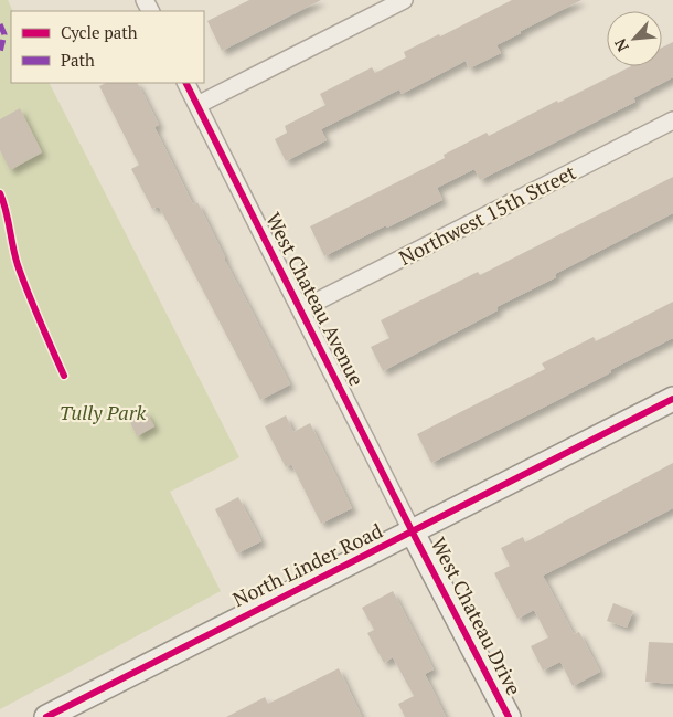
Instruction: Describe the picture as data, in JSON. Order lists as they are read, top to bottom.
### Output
{
  "streets": {
    "main road": ["North Linder Road", "West Chateau Drive"],
    "street": ["Northwest 15th Street", "West Chateau Avenue"]
  },
  "crossings": [
    ["Northwest 15th Street", "West Chateau Avenue"],
    ["West Chateau Avenue", "North Linder Road"],
    ["West Chateau Avenue", "West Chateau Drive"],
    ["North Linder Road", "West Chateau Drive"]
  ],
  "parks": ["Tully Park"],
  "legend": ["Cycle path", "Path"],
  "north": "bottom left"
}
